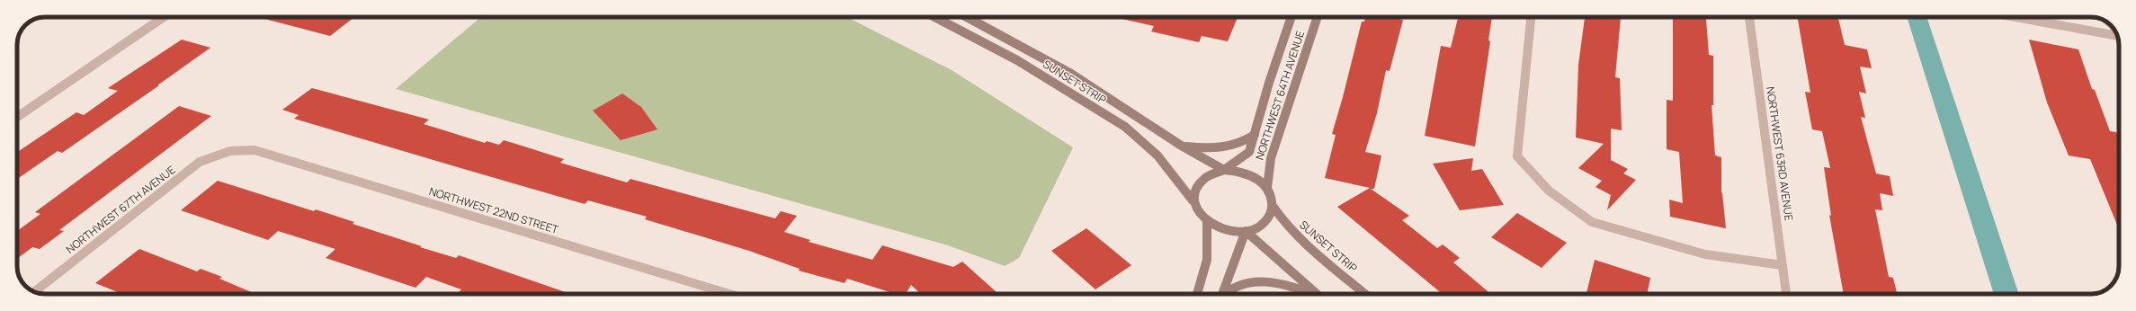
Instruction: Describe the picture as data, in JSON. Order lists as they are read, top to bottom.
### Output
{
  "streets": {
    "street": [
      "SUNSET STRIP",
      "NORTHWEST 64TH AVENUE",
      "NORTHWEST 63RD AVENUE",
      "NORTHWEST 67TH AVENUE",
      "NORTHWEST 22ND STREET"
    ]
  },
  "crossings": [
    ["SUNSET STRIP", "NORTHWEST 64TH AVENUE"],
    ["NORTHWEST 67TH AVENUE", "NORTHWEST 22ND STREET"]
  ]
}
